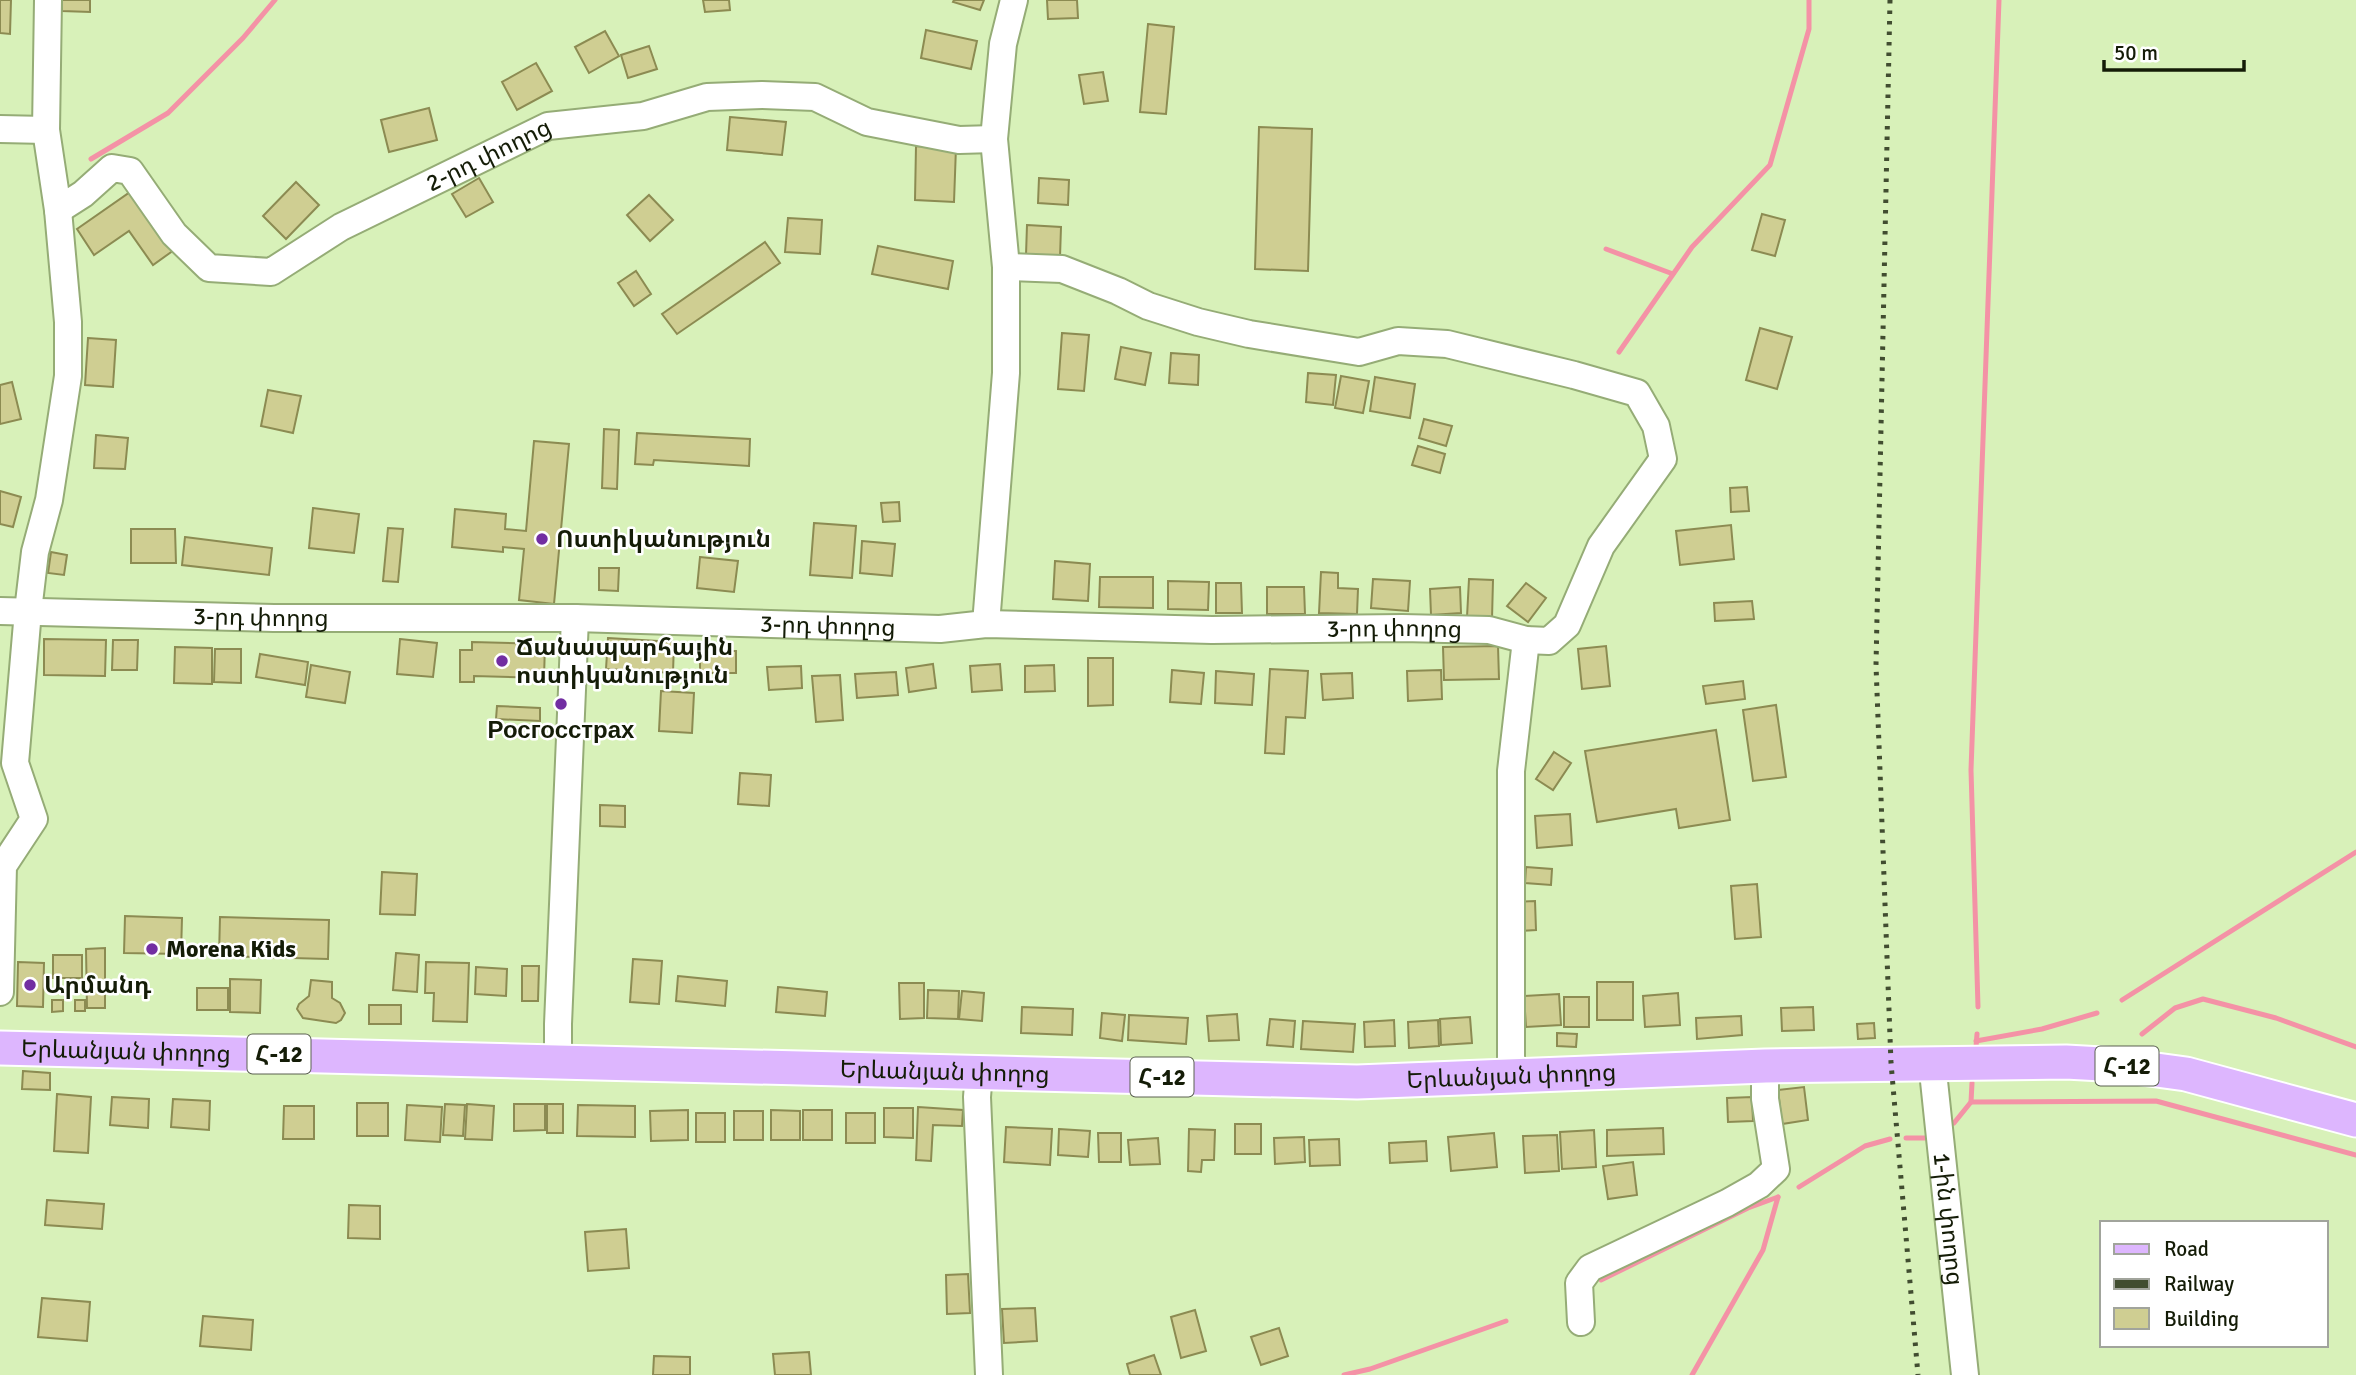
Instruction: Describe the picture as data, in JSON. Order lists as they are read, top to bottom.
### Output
{
  "streets": {
    "main road": ["Երևանյան փողոց", "Հ-12"],
    "street": ["2-րդ փողոց", "3-րդ փողոց", "1-ին փողոց"]
  },
  "crossings": [
    ["Երևանյան փողոց", "Հ-12"],
    ["Երևանյան փողոց", "1-ին փողոց"],
    ["Հ-12", "1-ին փողոց"]
  ],
  "places": [
    "Ոստիկանություն",
    "Ճանապարհային ոստիկանություն",
    "Росгосстрах",
    "Morena Kids",
    "Արմանդ"
  ],
  "legend": ["Road", "Railway", "Building"],
  "scale_bar": "50 m"
}
